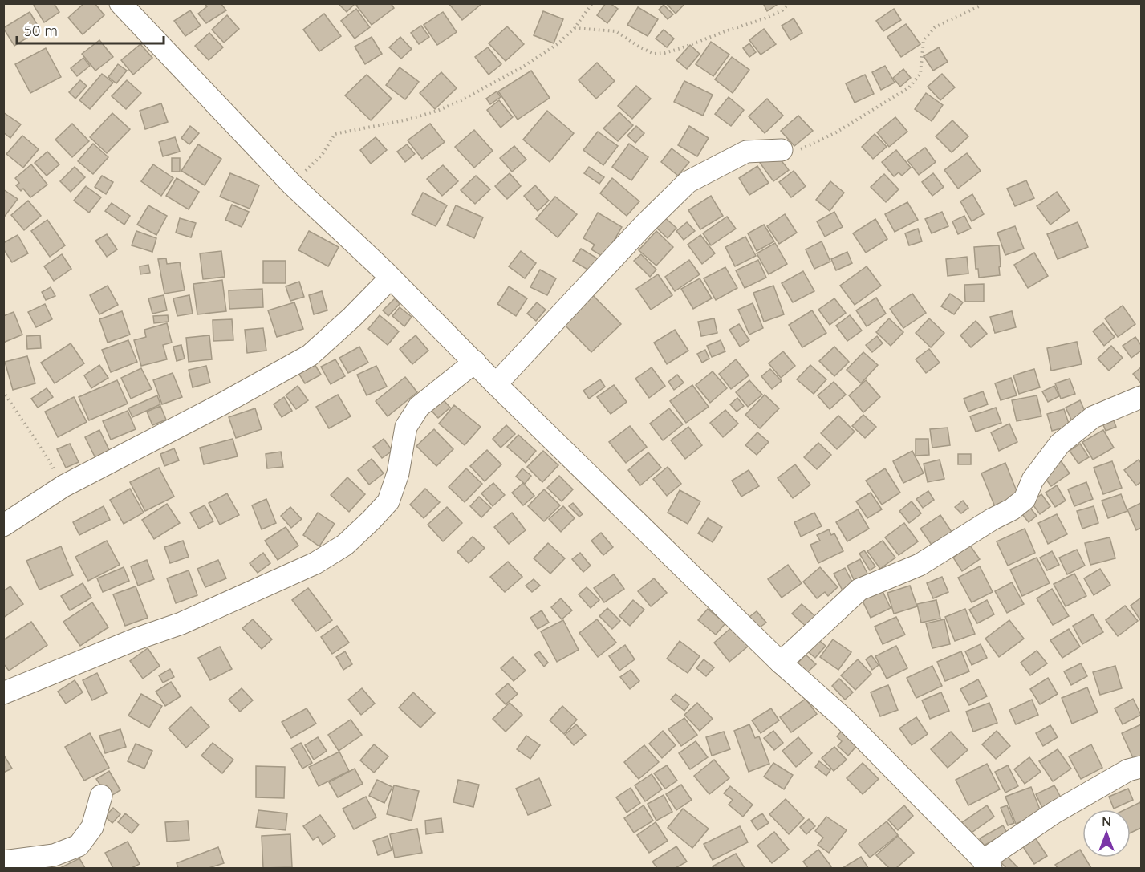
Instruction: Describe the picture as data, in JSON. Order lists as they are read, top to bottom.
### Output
{
  "scale_bar": "50 m",
  "north": "top"
}
